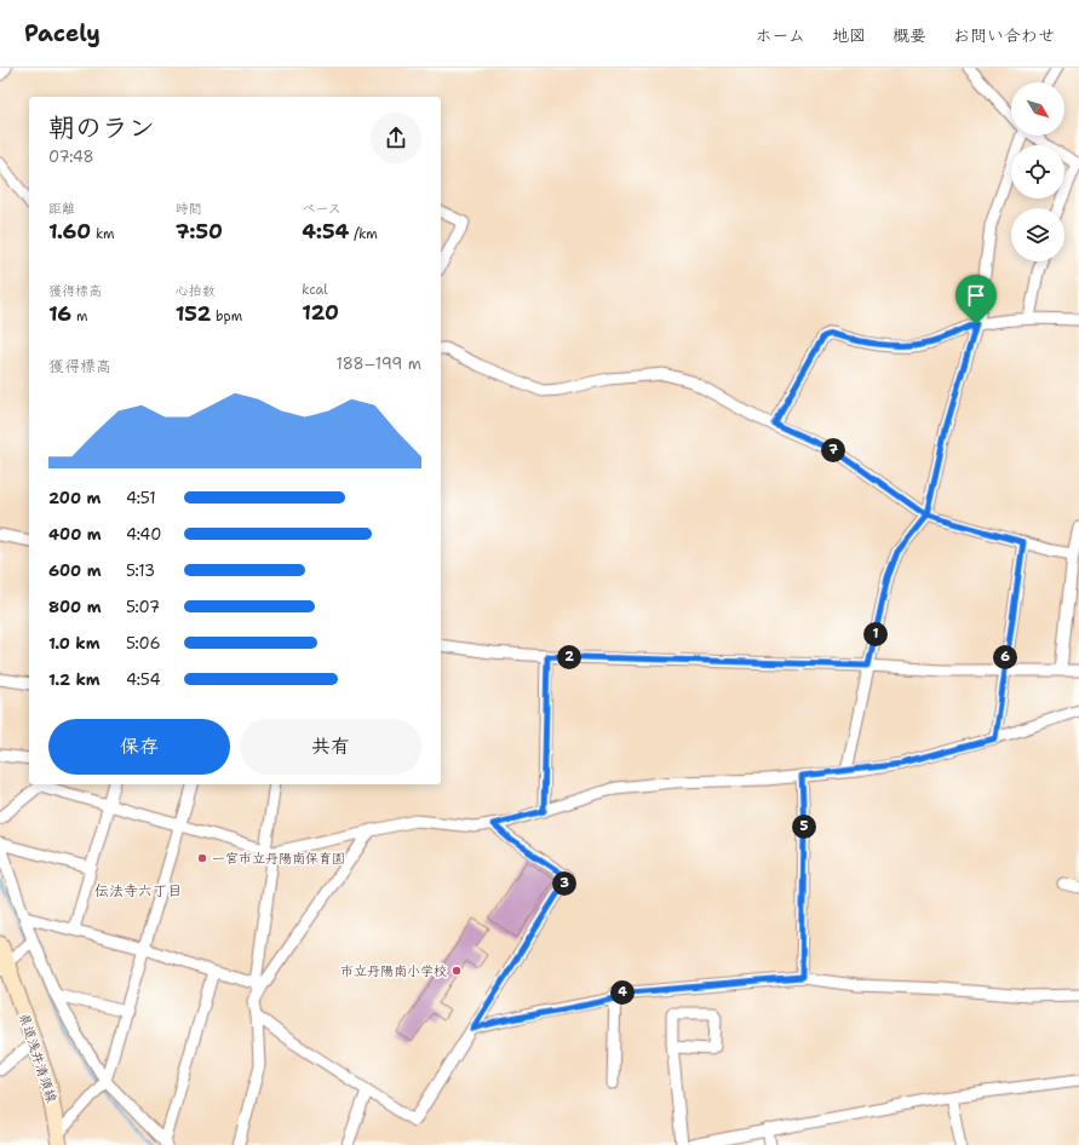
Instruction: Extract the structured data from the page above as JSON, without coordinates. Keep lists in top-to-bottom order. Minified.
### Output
{"streets":{"main road":["県道浅井清須線"]},"districts":["伝法寺六丁目"],"places":["一宮市立丹陽南保育園","市立丹陽南小学校"],"north":"bottom right","page":{"header":"Pacely","nav":["ホーム","地図","概要","お問い合わせ"],"heading":["朝のラン","07:48"],"stats":[["距離","1.60 km"],["時間","7:50"],["ペース","4:54 /km"],["獲得標高","16 m"],["心拍数","152 bpm"],["kcal","120"]],"chart":["獲得標高","188–199 m"],"pins":["7","1","2","6","5","3","4"],"list":[{"name":"200 m","note":"4:51"},{"name":"400 m","note":"4:40"},{"name":"600 m","note":"5:13"},{"name":"800 m","note":"5:07"},{"name":"1.0 km","note":"5:06"},{"name":"1.2 km","note":"4:54"}],"buttons":["保存","共有"]}}
